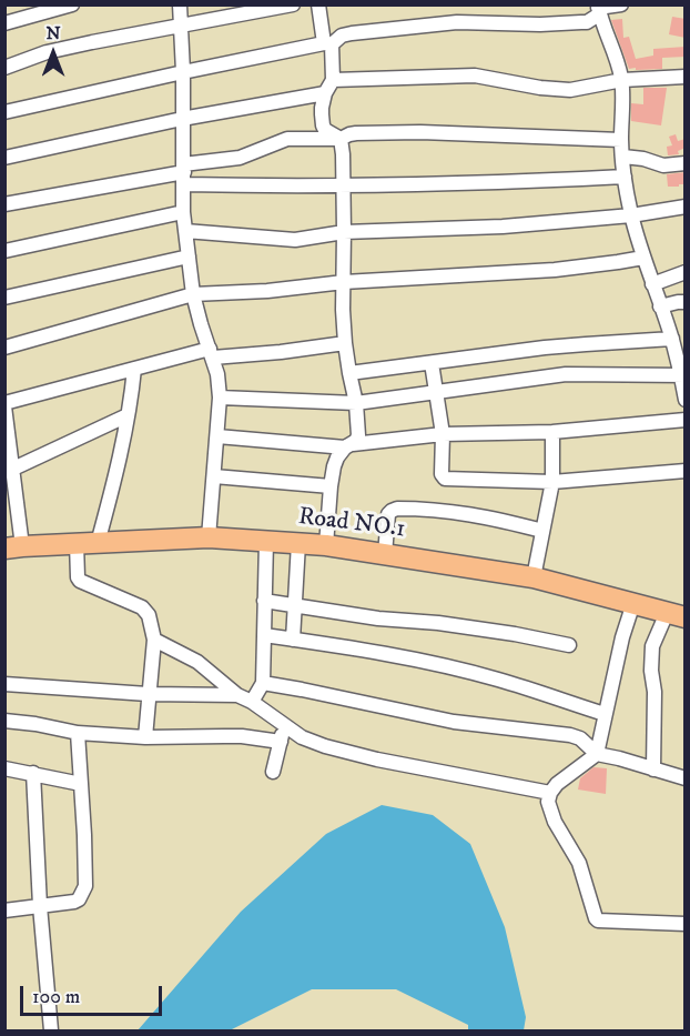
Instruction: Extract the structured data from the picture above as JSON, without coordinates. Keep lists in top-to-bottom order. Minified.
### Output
{"streets":{"highway":["Road NO.1"]},"scale_bar":"100 m","north":"top"}
